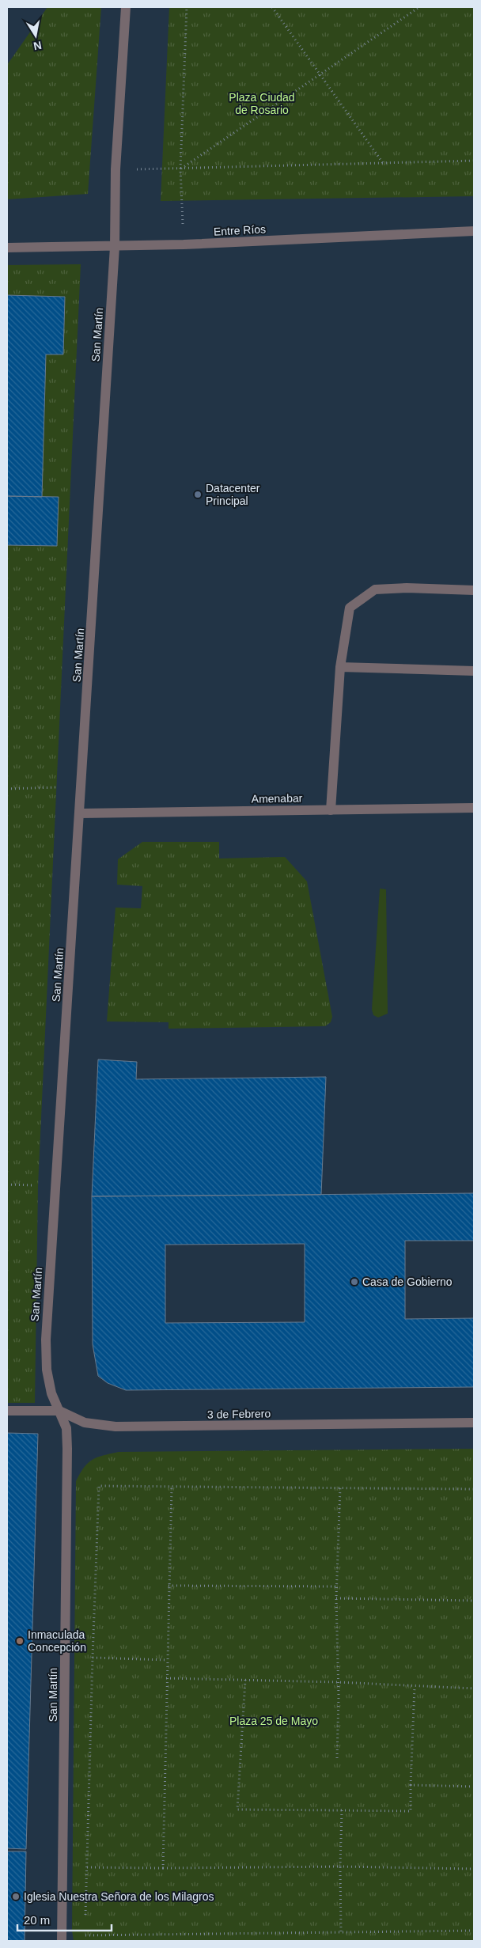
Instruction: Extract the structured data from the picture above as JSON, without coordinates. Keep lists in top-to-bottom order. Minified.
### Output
{"streets":{"street":["Entre Ríos","San Martín","Amenabar","3 de Febrero"]},"crossings":[["Entre Ríos","San Martín"],["San Martín","Amenabar"],["San Martín","3 de Febrero"]],"parks":["Plaza Ciudad de Rosario","Plaza 25 de Mayo"],"places":["Datacenter Principal","Casa de Gobierno","Inmaculada Concepción","Iglesia Nuestra Señora de los Milagros"],"scale_bar":"20 m","north":"bottom"}
